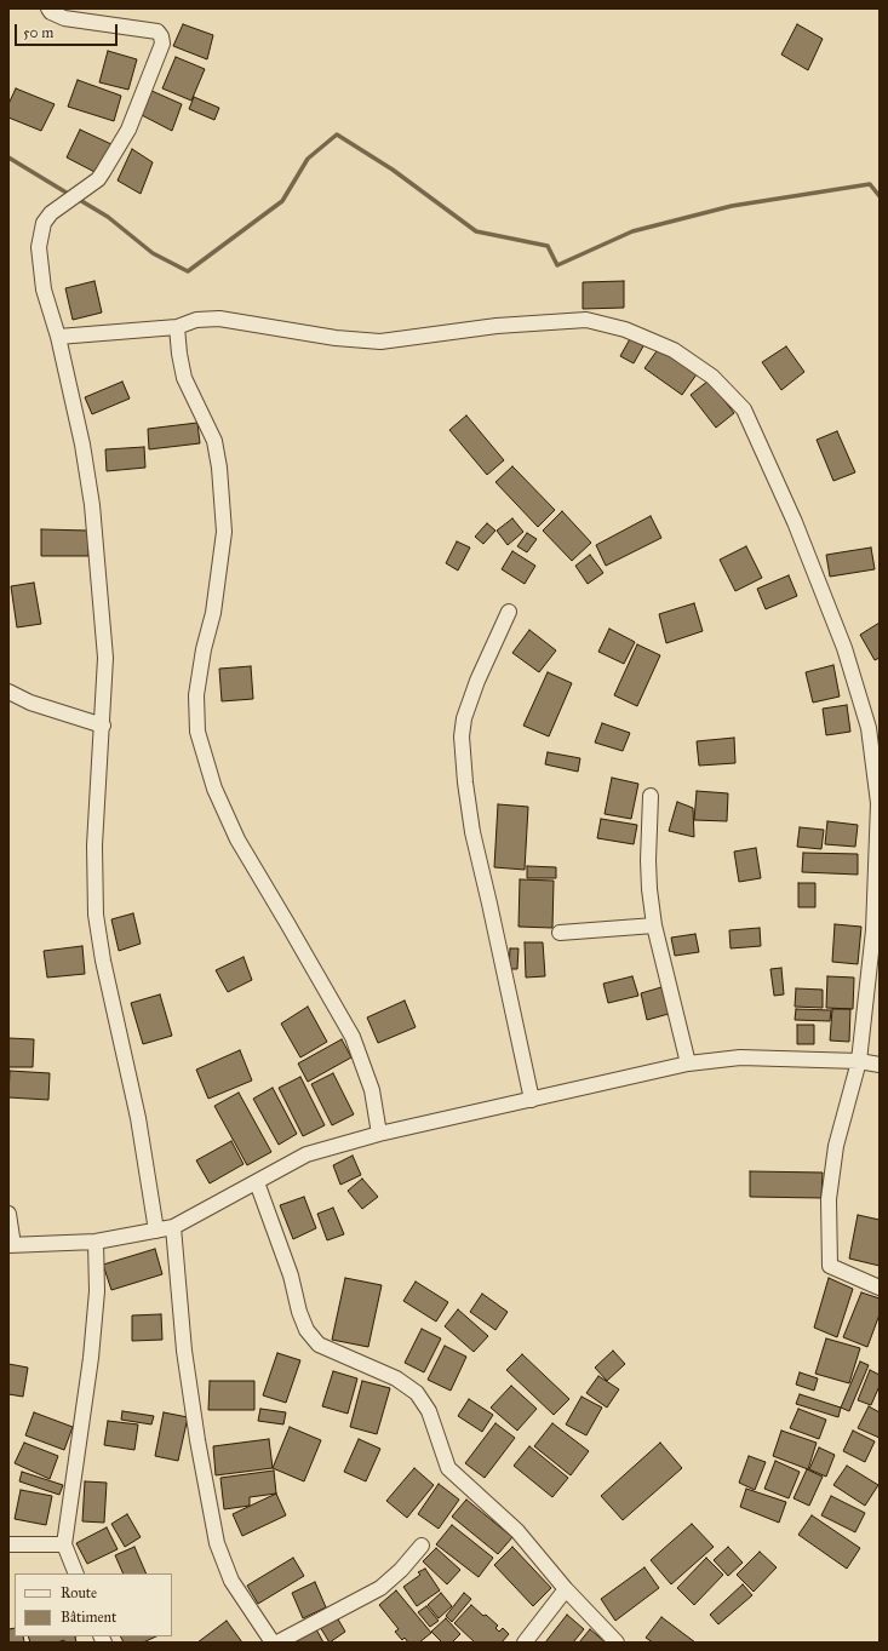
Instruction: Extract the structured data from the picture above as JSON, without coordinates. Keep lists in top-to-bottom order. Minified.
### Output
{"legend":["Route","Bâtiment"],"scale_bar":"50 m"}
